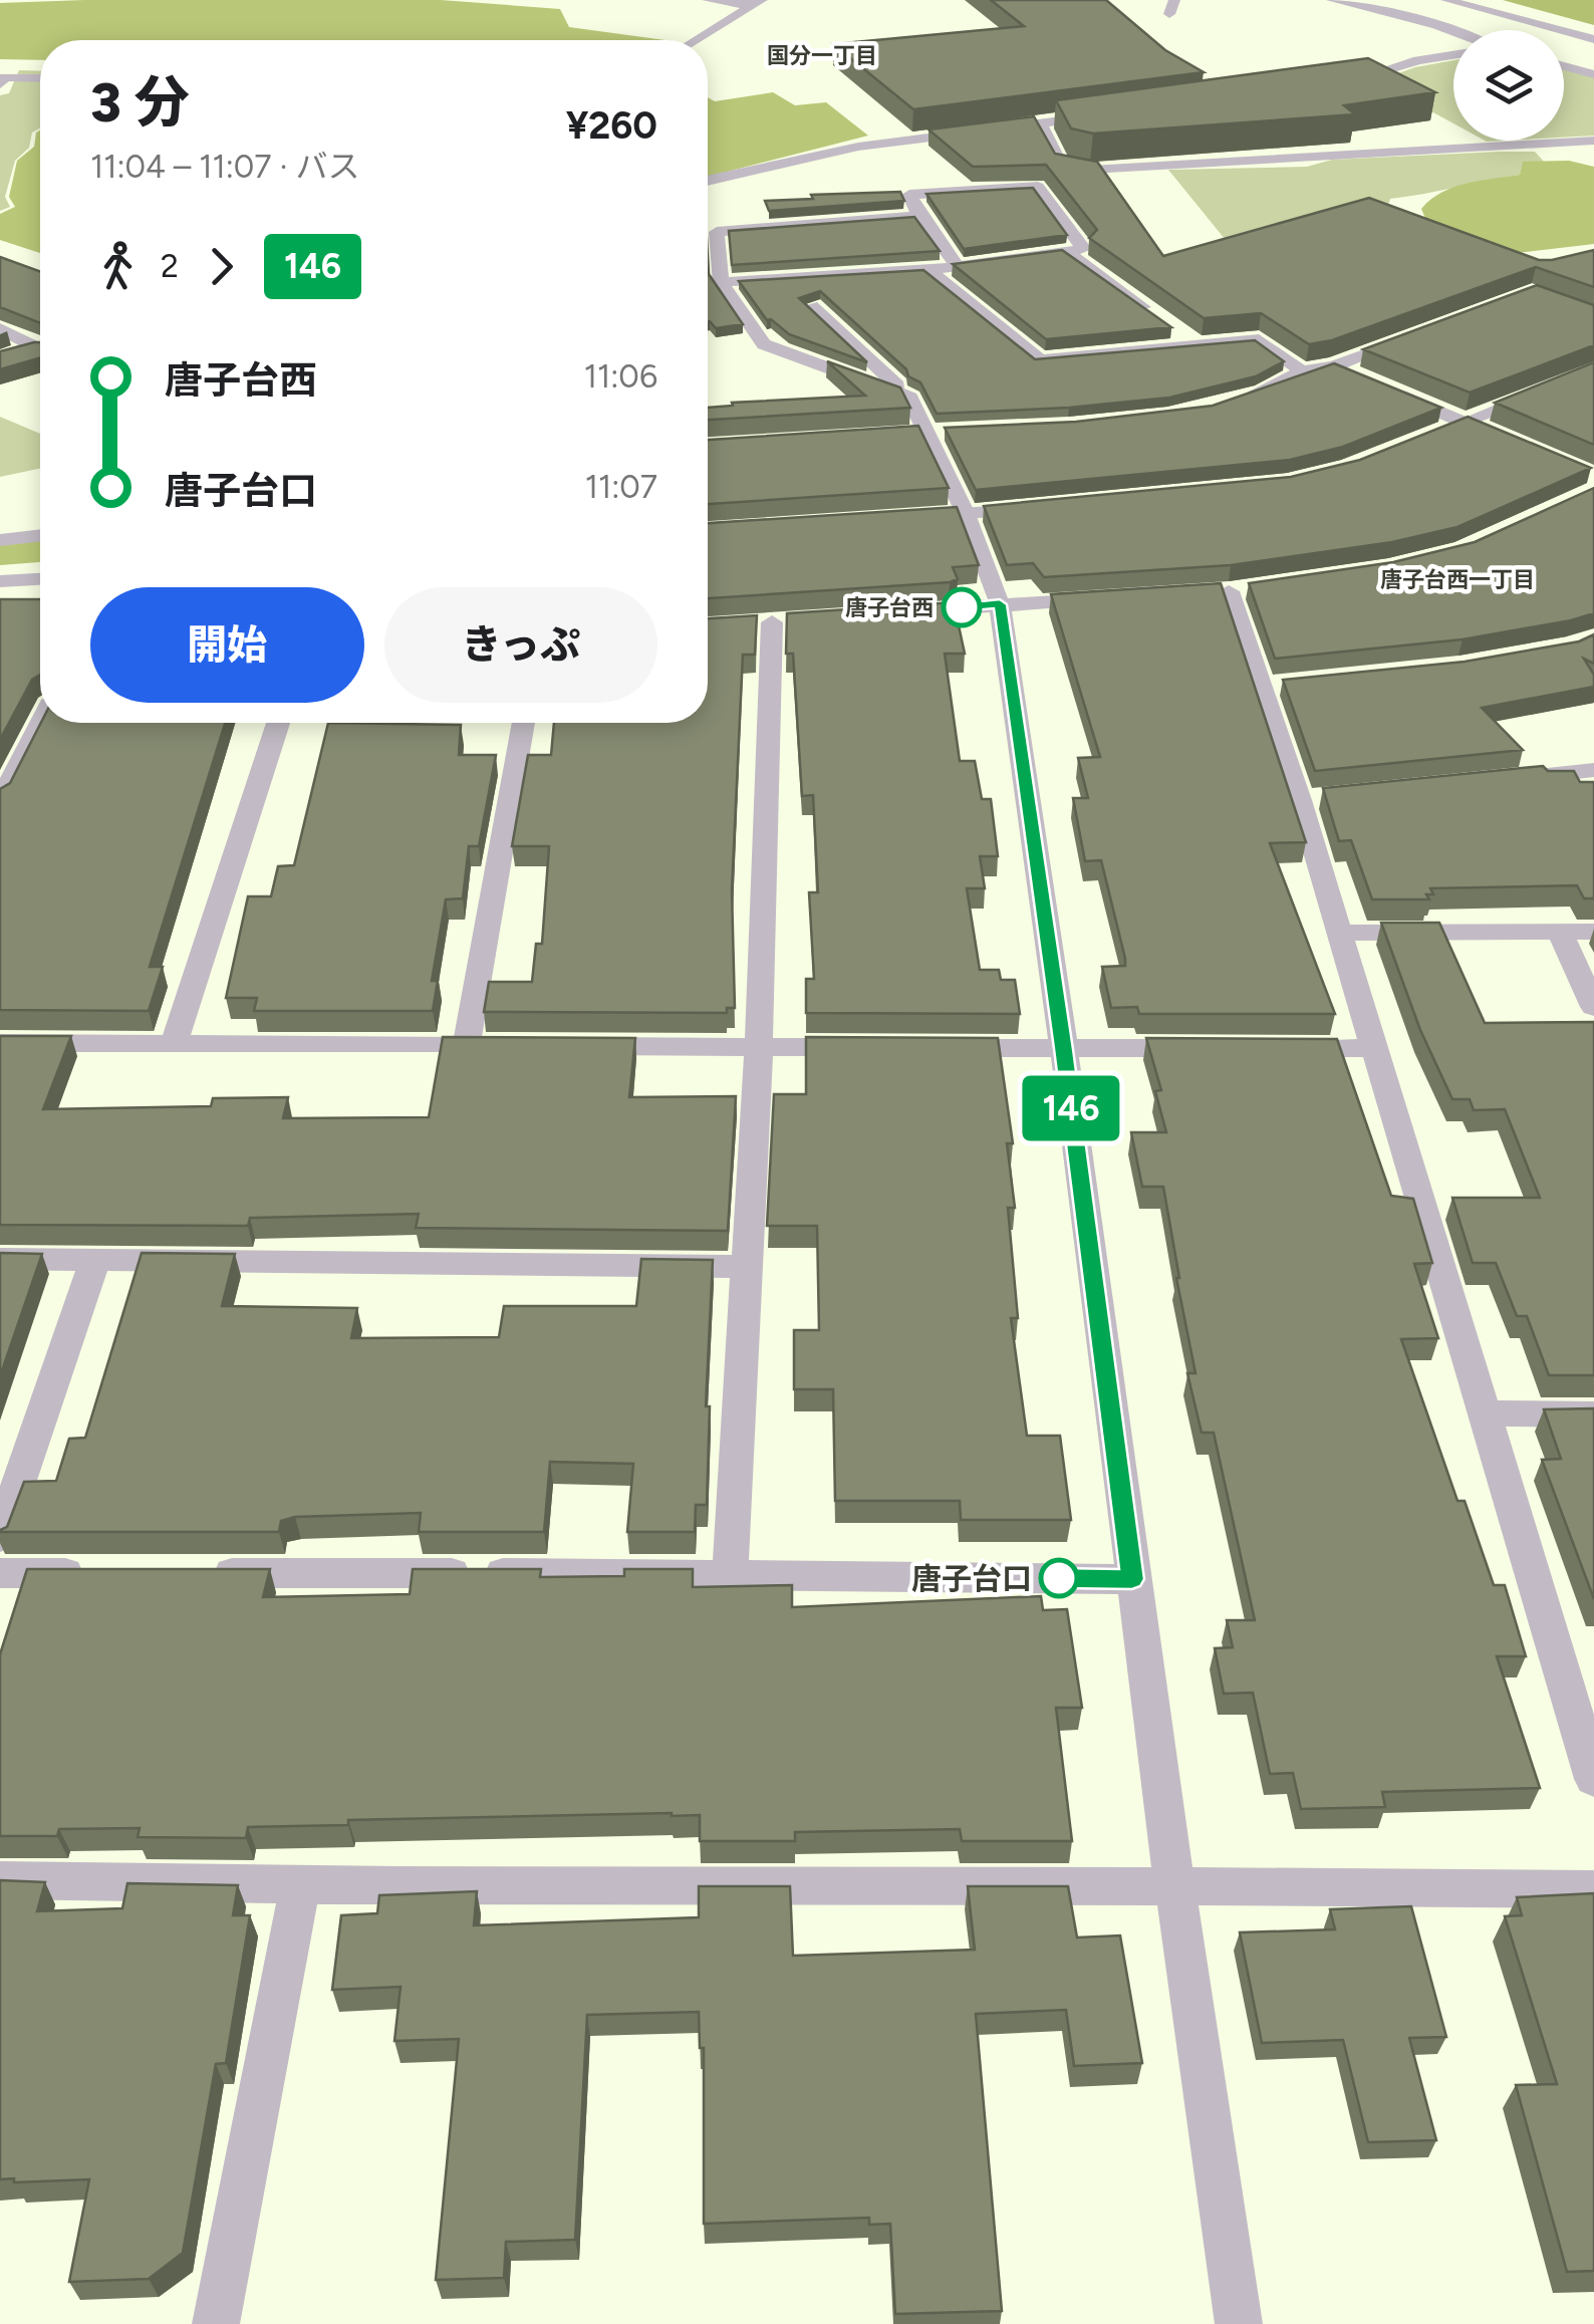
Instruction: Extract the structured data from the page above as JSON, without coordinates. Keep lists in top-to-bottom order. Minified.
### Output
{"districts":["国分一丁目","唐子台西一丁目"],"places":["唐子台西","唐子台口"],"lines":["bus line 146"],"page":{"on_map":"146","heading":["3 分","11:04 – 11:07 · バス","¥260"],"legs":["2","146"],"list":[{"name":"唐子台西","value":"11:06"},{"name":"唐子台口","value":"11:07"}],"buttons":["開始","きっぷ"]}}
